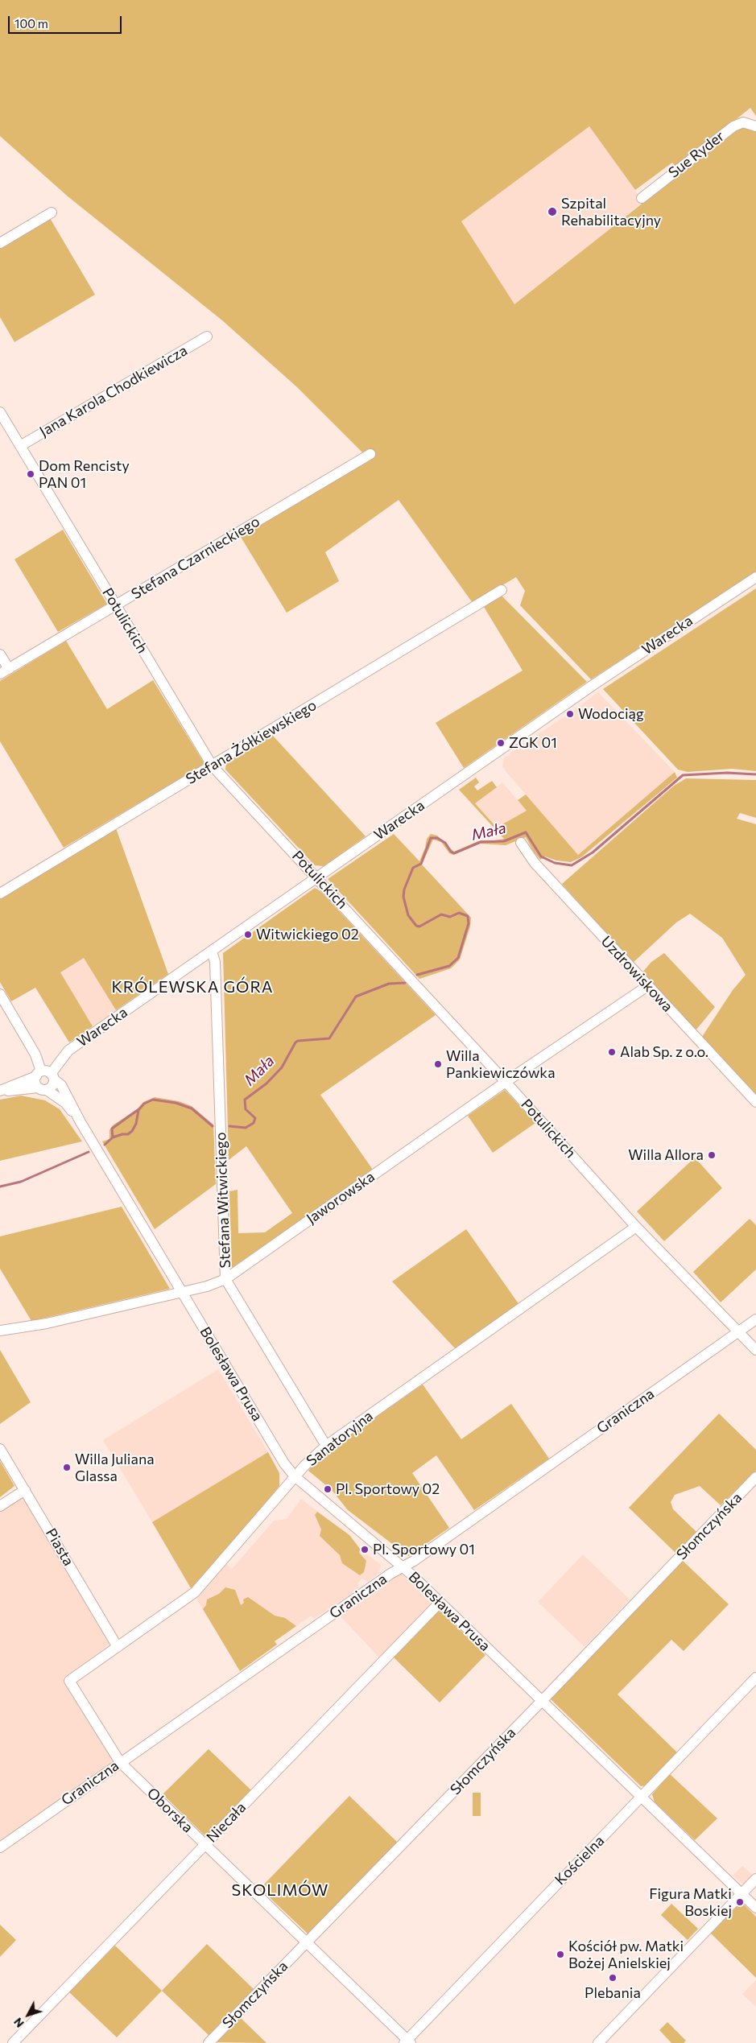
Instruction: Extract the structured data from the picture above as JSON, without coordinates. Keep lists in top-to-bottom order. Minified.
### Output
{"streets":{"street":["Sue Ryder","Jana Karola Chodkiewicza","Stefana Czarnieckiego","Potulickich","Warecka","Stefana Żółkiewskiego","Uzdrowiskowa","Jaworowska","Stefana Witwickiego","Bolesława Prusa","Graniczna","Sanatoryjna","Słomczyńska","Piasta","Oborska","Niecała","Kościelna"]},"crossings":[["Jana Karola Chodkiewicza","Potulickich"],["Stefana Czarnieckiego","Potulickich"],["Potulickich","Warecka"],["Potulickich","Stefana Żółkiewskiego"],["Potulickich","Jaworowska"],["Potulickich","Graniczna"],["Potulickich","Sanatoryjna"],["Warecka","Stefana Witwickiego"],["Warecka","Bolesława Prusa"],["Uzdrowiskowa","Jaworowska"],["Jaworowska","Stefana Witwickiego"],["Jaworowska","Bolesława Prusa"],["Stefana Witwickiego","Sanatoryjna"],["Bolesława Prusa","Graniczna"],["Bolesława Prusa","Sanatoryjna"],["Bolesława Prusa","Słomczyńska"],["Bolesława Prusa","Niecała"],["Bolesława Prusa","Kościelna"],["Graniczna","Oborska"],["Sanatoryjna","Piasta"],["Sanatoryjna","Oborska"],["Słomczyńska","Oborska"],["Oborska","Niecała"],["Oborska","Kościelna"]],"districts":["KRÓLEWSKA GÓRA","SKOLIMÓW"],"water":["Mała"],"places":["Szpital Rehabilitacyjny","Dom Rencisty PAN 01","Wodociąg","ZGK 01","Witwickiego 02","Alab Sp. z o.o.","Willa Pankiewiczówka","Willa Allora","Willa Juliana Glassa","Pl. Sportowy 02","Pl. Sportowy 01","Figura Matki Boskiej","Kościół pw. Matki Bożej Anielskiej","Plebania"],"scale_bar":"100 m","north":"bottom left"}
